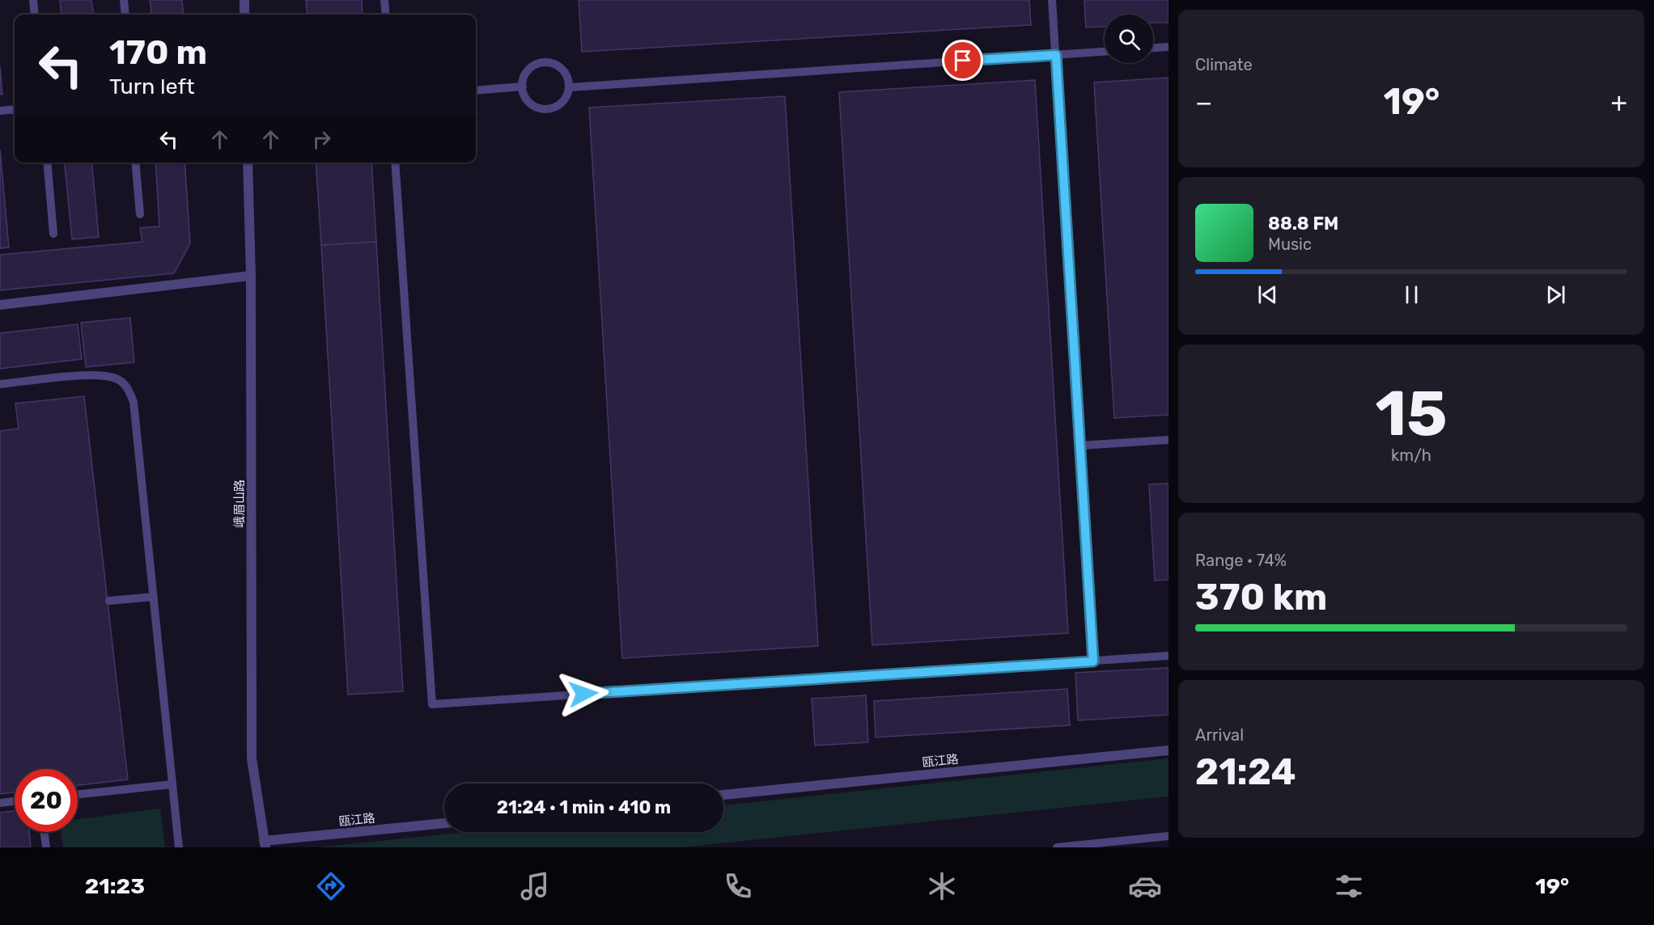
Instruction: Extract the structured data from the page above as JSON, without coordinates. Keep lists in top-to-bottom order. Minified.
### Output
{"streets":{"street":["峨眉山路","瓯江路"]},"crossings":[["峨眉山路","瓯江路"]],"page":{"tile":["Climate",["15","km/h"],["Range · 74%","370 km"],["Arrival","21:24"]],"turn":["170 m","Turn left"],"heat":["−","19°","+"],"song":["88.8 FM","Music"],"limit":"20","trip":"21:24 · 1 min · 410 m","tabs":["21:23","19°"]}}
